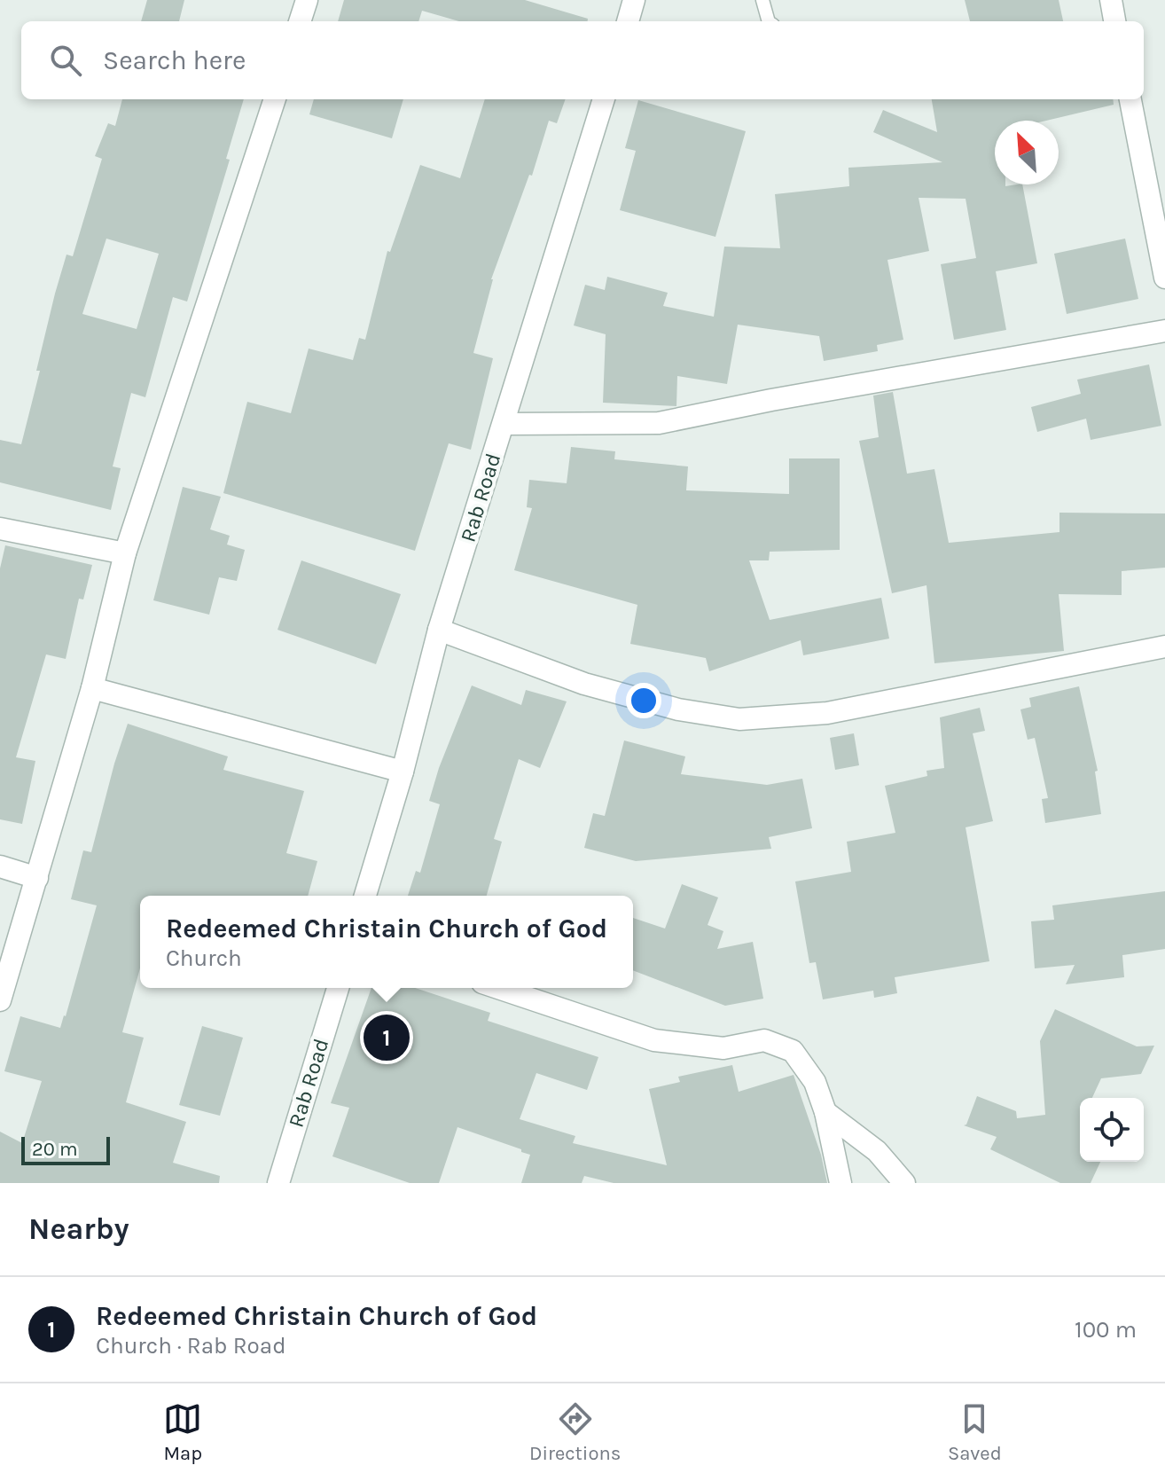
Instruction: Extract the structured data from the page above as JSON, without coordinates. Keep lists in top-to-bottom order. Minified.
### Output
{"streets":{"street":["Rab Road"]},"scale_bar":"20 m","north":"top left","page":{"search":"Search here","popup":["Redeemed Christain Church of God","Church"],"pins":"1","scale":"20 m","heading":"Nearby","list":[{"mark":"1","name":"Redeemed Christain Church of God","note":"Church · Rab Road","value":"100 m"}],"nav":["Map","Directions","Saved"]}}
